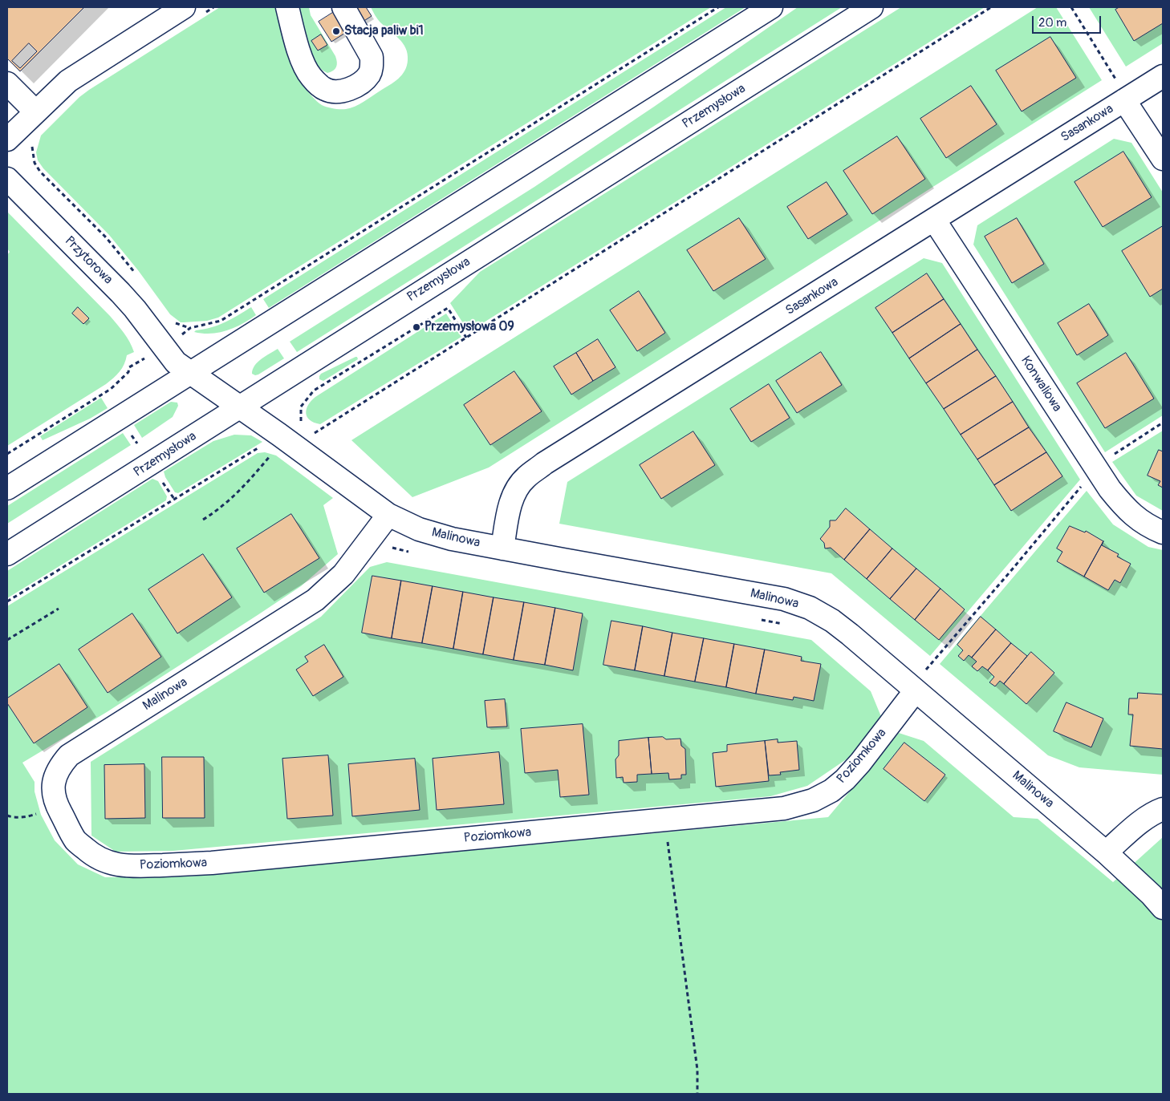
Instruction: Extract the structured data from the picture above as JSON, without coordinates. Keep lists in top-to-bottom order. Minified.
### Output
{"streets":{"street":["Przemysłowa","Sasankowa","Przytorowa","Konwaliowa","Malinowa","Poziomkowa"]},"crossings":[["Przemysłowa","Przytorowa"],["Przemysłowa","Malinowa"],["Sasankowa","Konwaliowa"],["Sasankowa","Malinowa"],["Przytorowa","Malinowa"],["Malinowa","Poziomkowa"]],"places":["Stacja paliw bi1","Przemysłowa 09"],"scale_bar":"20 m"}
